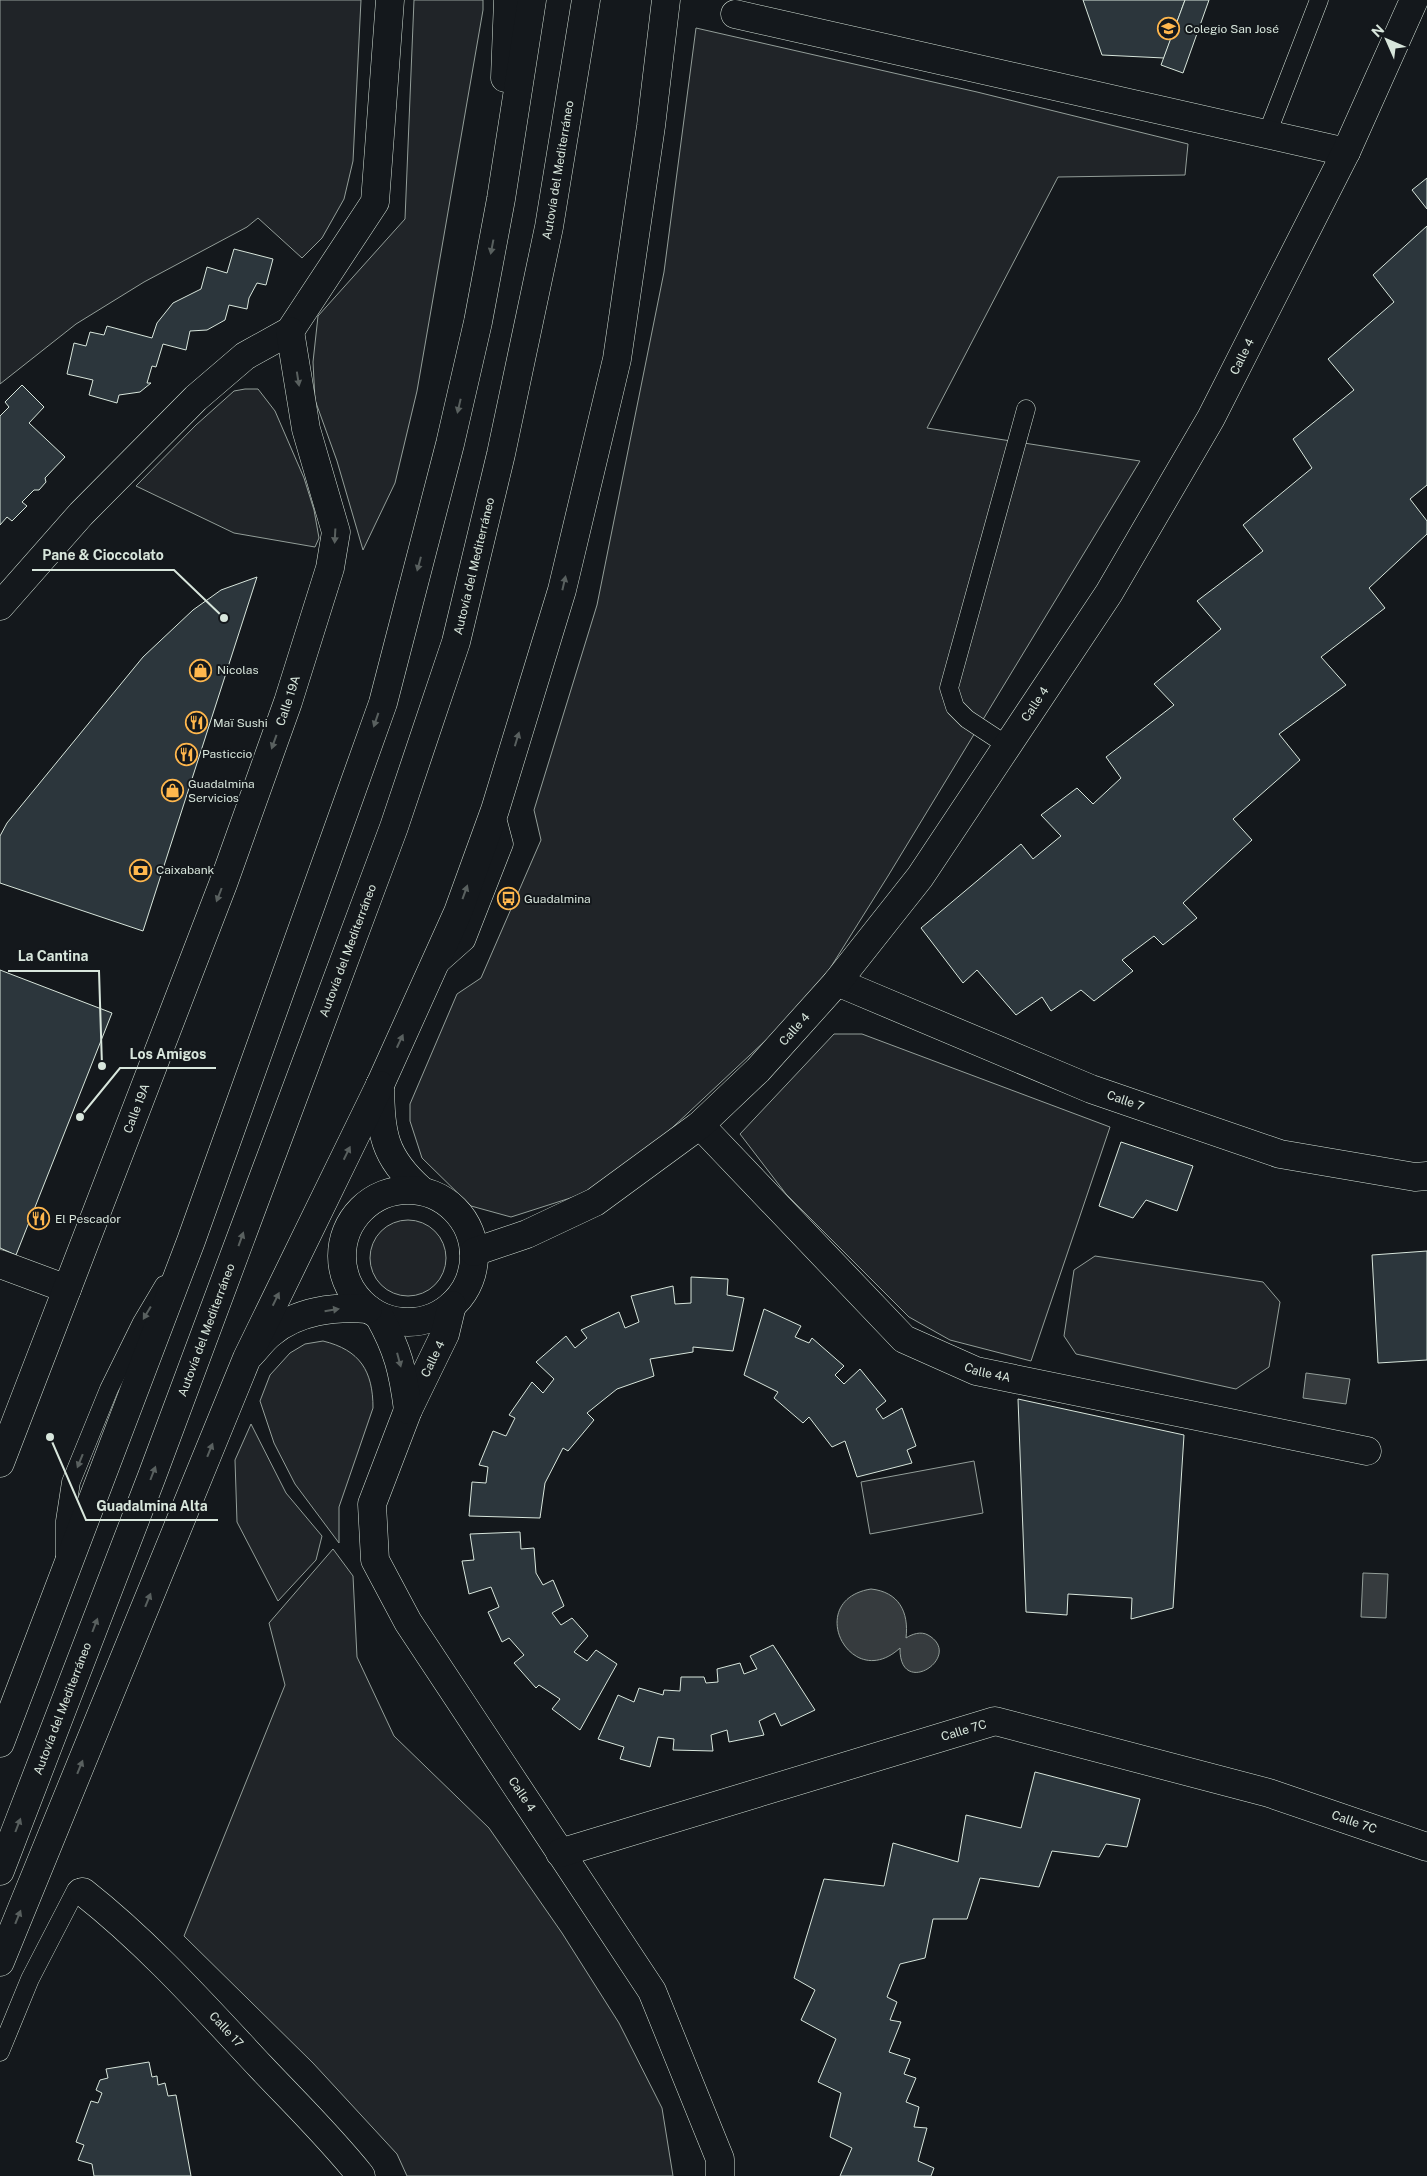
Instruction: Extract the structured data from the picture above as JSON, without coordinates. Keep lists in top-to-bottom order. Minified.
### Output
{"streets":{"main road":["Autovía del Mediterráneo","Calle 4","Calle 19A","Calle 7","Calle 4A","Calle 7C","Calle 17"]},"crossings":[["Calle 4","Calle 7"],["Calle 4","Calle 4A"],["Calle 4","Calle 7C"]],"places":{"school or university":["Colegio San José"],"other":["Pane & Cioccolato","La Cantina","Los Amigos","Guadalmina Alta"],"shop":["Nicolas","Guadalmina Servicios"],"restaurant":["Maï Sushi","Pasticcio","El Pescador"],"bank":["Caixabank"],"bus stop":["Guadalmina"]},"north":"top left"}
